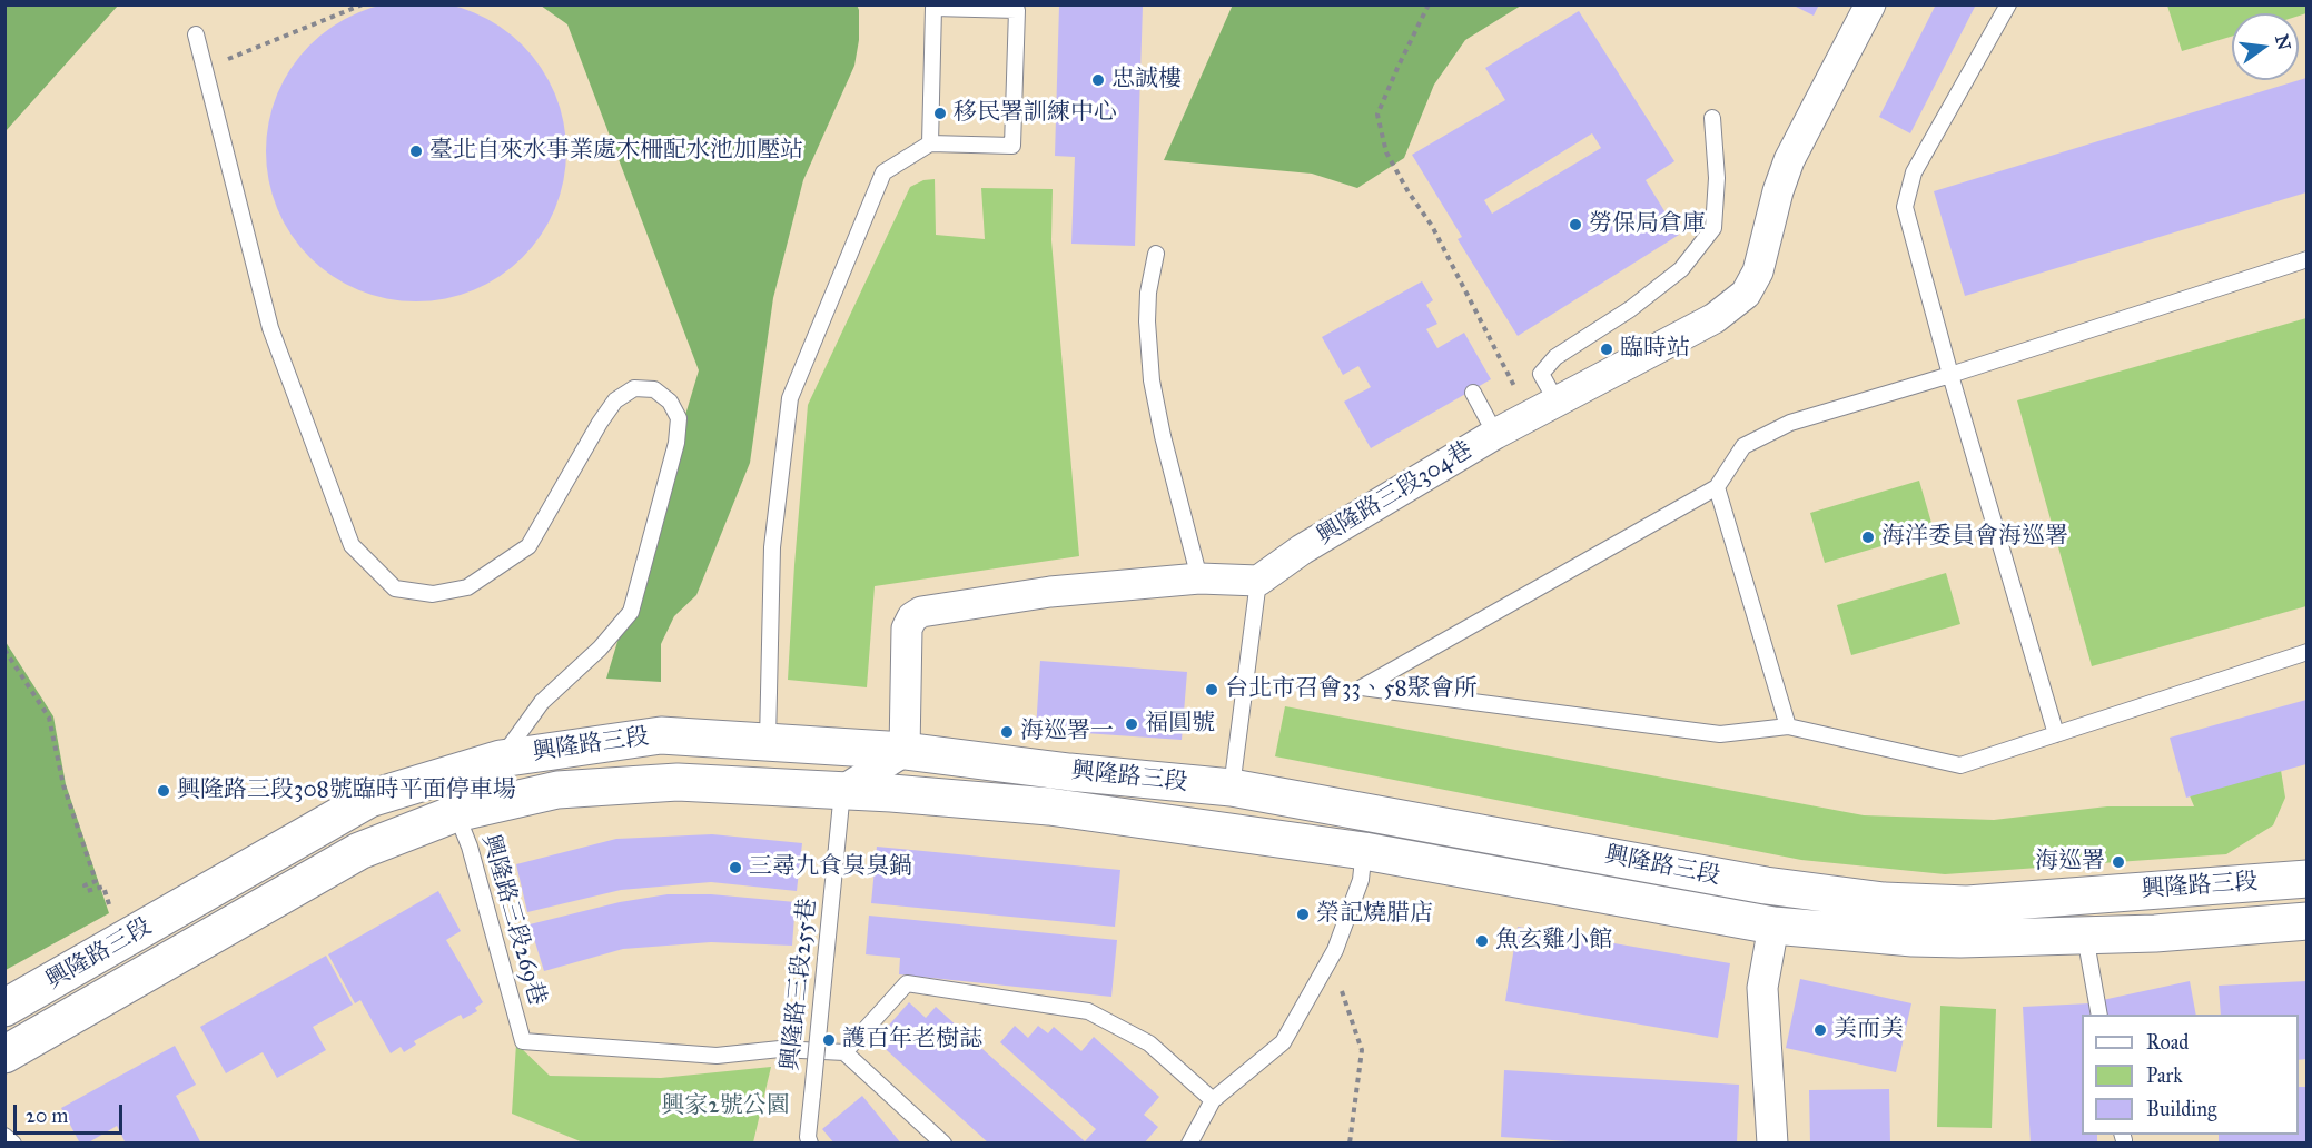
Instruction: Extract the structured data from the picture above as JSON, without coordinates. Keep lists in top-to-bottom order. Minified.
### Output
{"streets":{"main road":["興隆路三段"],"street":["興隆路三段304巷"],"lane":["興隆路三段269巷","興隆路三段255巷"]},"crossings":[["興隆路三段","興隆路三段269巷"],["興隆路三段","興隆路三段255巷"]],"parks":["興家2號公園"],"places":["忠誠樓","移民署訓練中心","臺北自來水事業處木柵配水池加壓站","勞保局倉庫","臨時站","海洋委員會海巡署","台北市召會33、58聚會所","福圓號","海巡署一","興隆路三段308號臨時平面停車場","海巡署","三尋九食臭臭鍋","榮記燒腊店","魚玄雞小館","美而美","護百年老樹誌"],"legend":["Road","Park","Building"],"scale_bar":"20 m","north":"right"}
